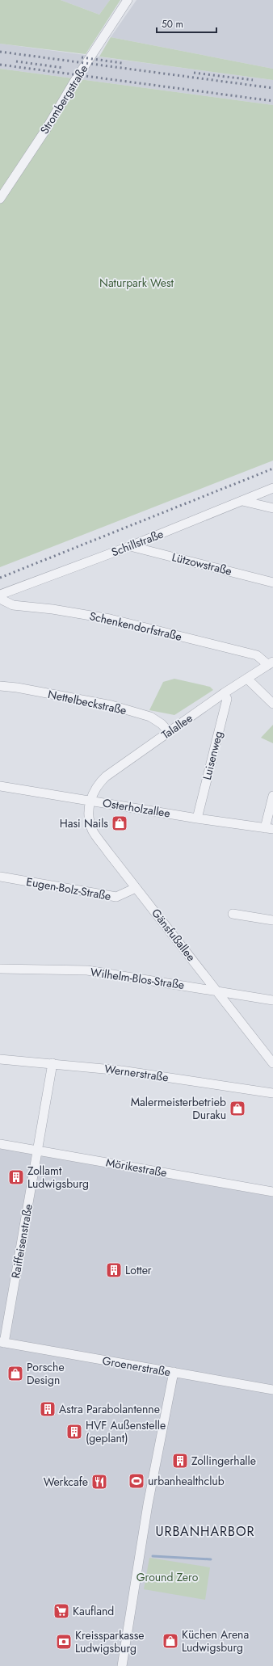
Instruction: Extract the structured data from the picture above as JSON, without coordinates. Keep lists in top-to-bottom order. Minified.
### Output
{"streets":{"street":["Strombergstraße","Schillstraße","Lützowstraße","Schenkendorfstraße","Nettelbeckstraße","Talallee","Luisenweg","Osterholzallee","Eugen-Bolz-Straße","Gänsfußallee","Wilhelm-Blos-Straße","Wernerstraße","Mörikestraße","Raiffeisenstraße","Groenerstraße"]},"crossings":[["Schillstraße","Lützowstraße"],["Schenkendorfstraße","Talallee"],["Nettelbeckstraße","Talallee"],["Talallee","Luisenweg"],["Talallee","Osterholzallee"],["Talallee","Gänsfußallee"],["Luisenweg","Osterholzallee"],["Osterholzallee","Gänsfußallee"],["Eugen-Bolz-Straße","Gänsfußallee"],["Gänsfußallee","Wilhelm-Blos-Straße"],["Wernerstraße","Raiffeisenstraße"],["Mörikestraße","Raiffeisenstraße"],["Raiffeisenstraße","Groenerstraße"]],"districts":["URBANHARBOR"],"parks":["Naturpark West","Ground Zero"],"places":{"shop":["Hasi Nails","Malermeisterbetrieb Duraku","Porsche Design","Küchen Arena Ludwigsburg"],"building":["Zollamt Ludwigsburg","Lotter","Astra Parabolantenne","HVF Außenstelle (geplant)","Zollingerhalle"],"sports":["urbanhealthclub"],"restaurant":["Werkcafe"],"supermarket":["Kaufland"],"bank":["Kreissparkasse Ludwigsburg"]},"scale_bar":"50 m"}
